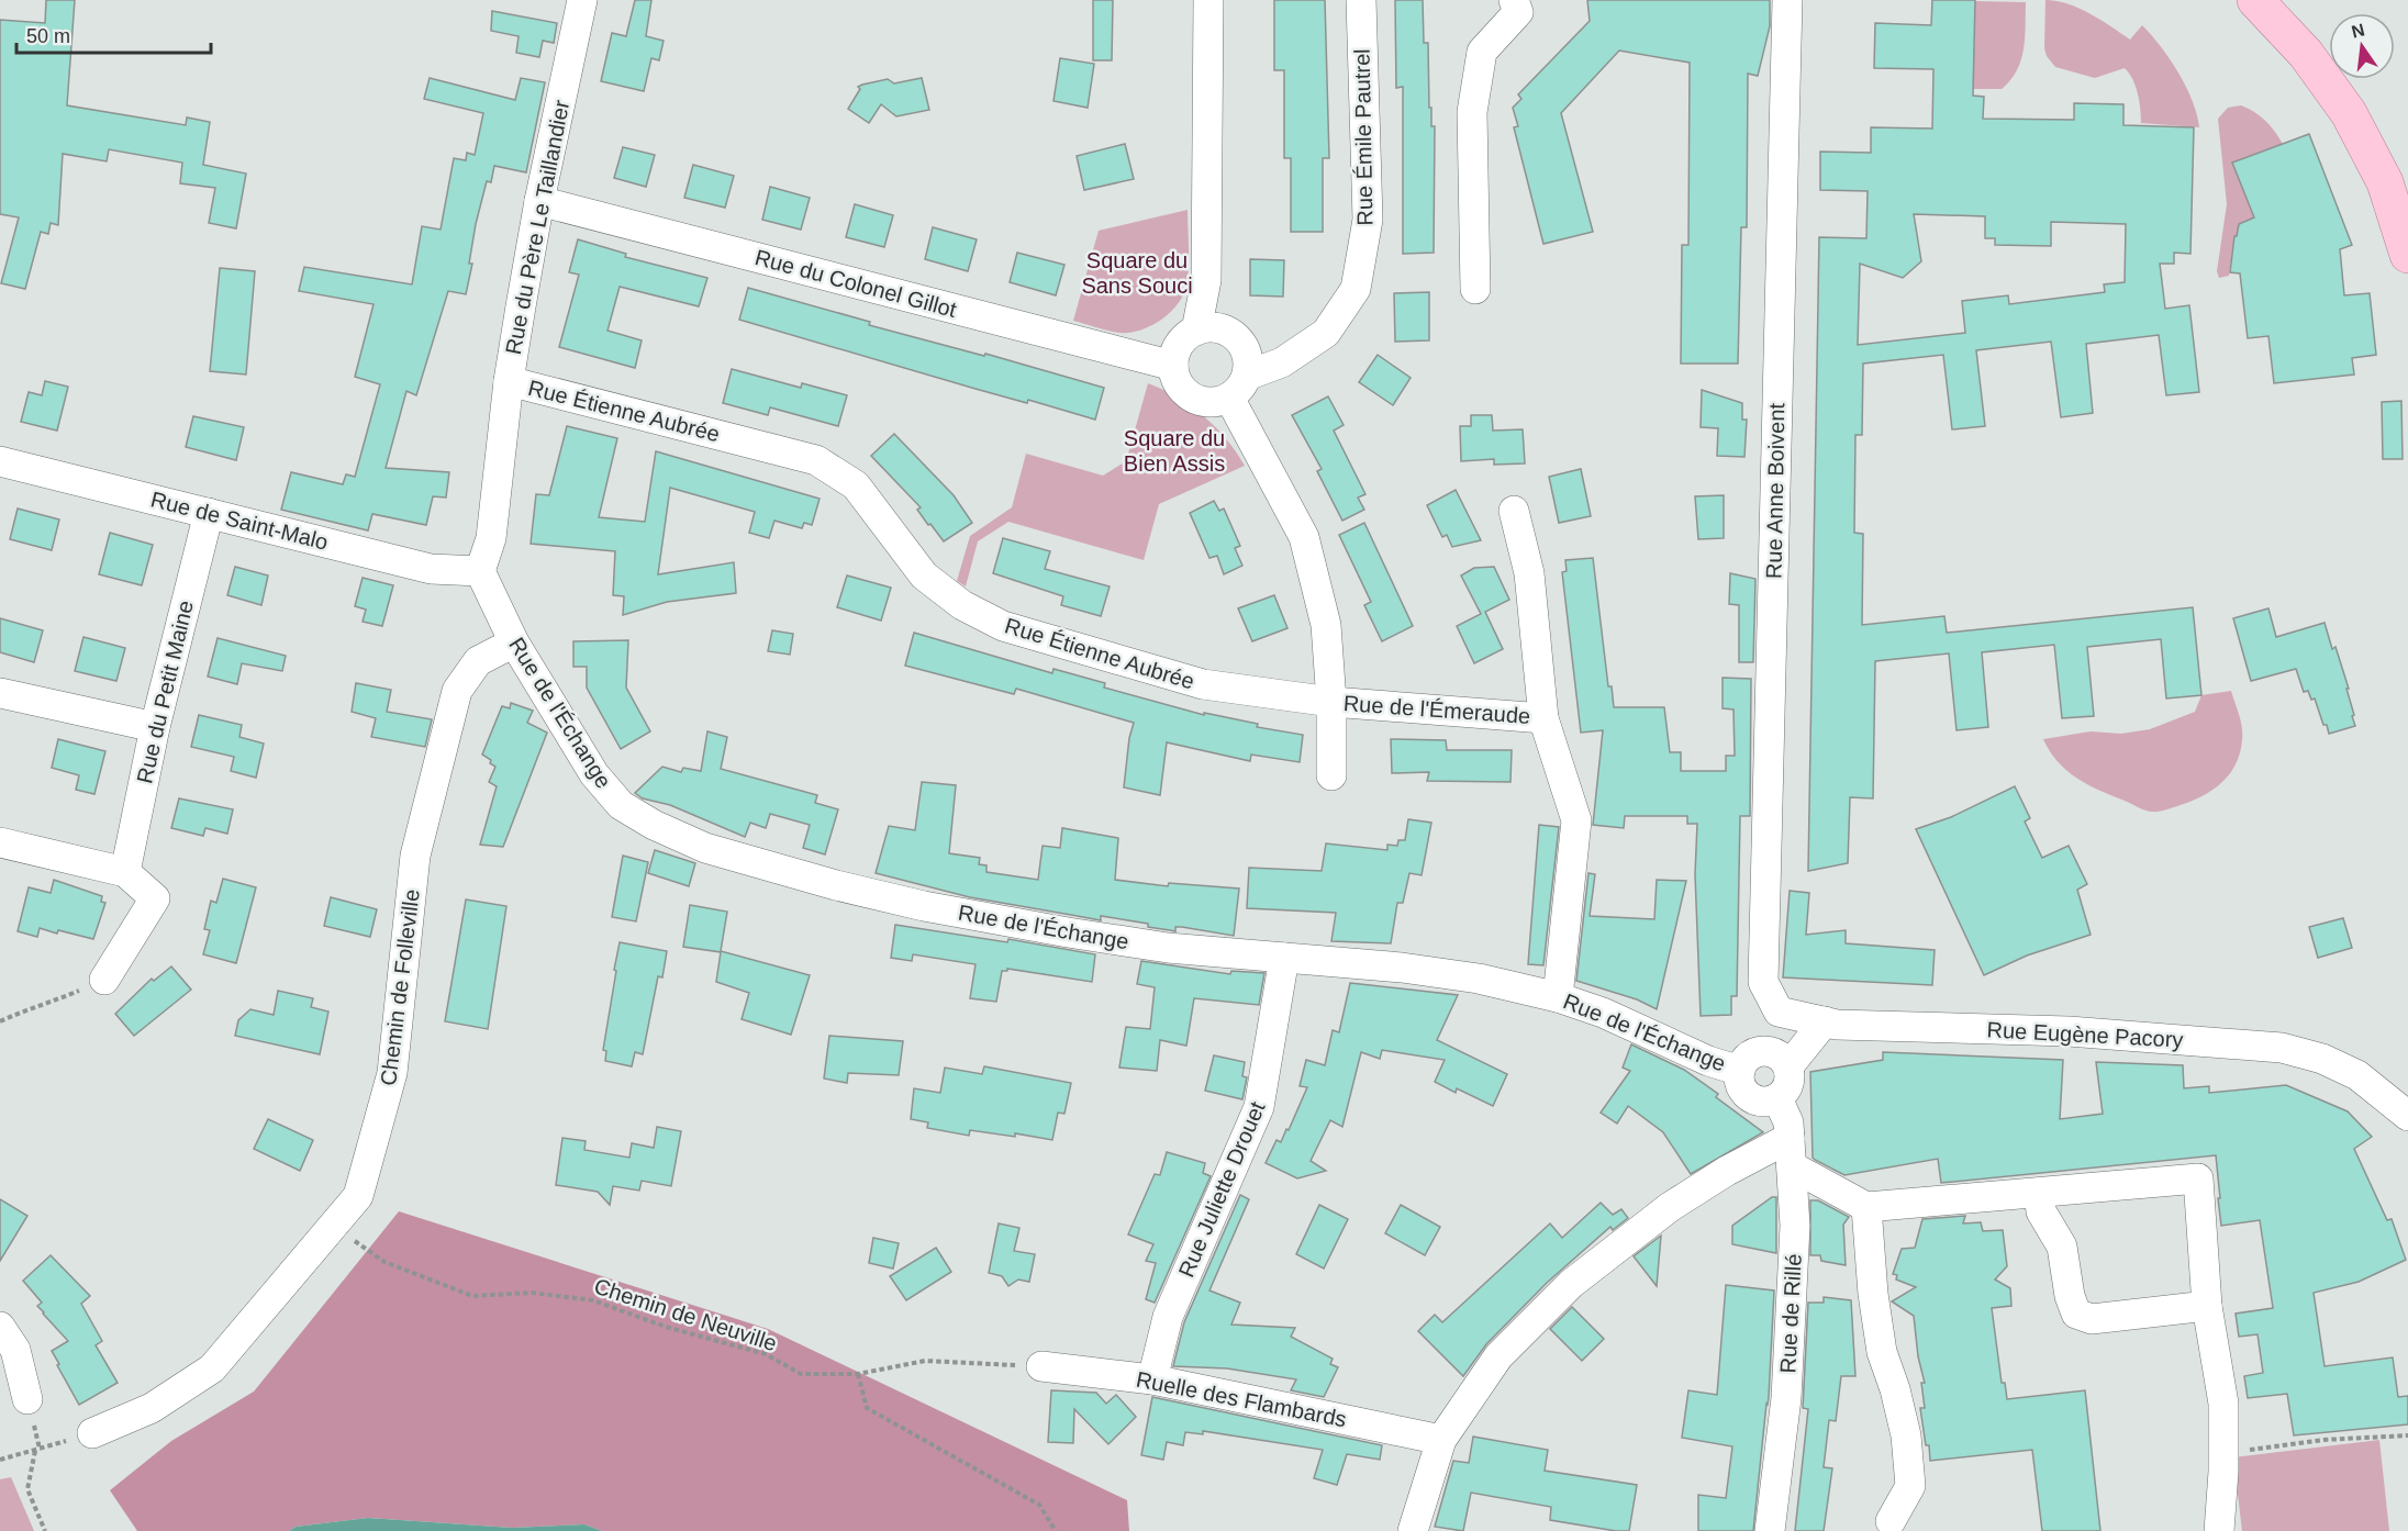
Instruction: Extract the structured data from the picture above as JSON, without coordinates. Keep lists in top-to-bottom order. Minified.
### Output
{"streets":{"street":["Rue Émile Pautrel","Rue du Père Le Taillandier","Rue du Colonel Gillot","Rue Étienne Aubrée","Rue Anne Boivent","Rue de Saint-Malo","Rue du Petit Maine","Rue de l'Émeraude","Rue de l'Échange","Chemin de Folleville","Rue Eugène Pacory","Rue Juliette Drouet","Rue de Rillé","Ruelle des Flambards"],"path":["Chemin de Neuville"]},"crossings":[["Rue Émile Pautrel","Rue du Colonel Gillot"],["Rue du Père Le Taillandier","Rue du Colonel Gillot"],["Rue du Père Le Taillandier","Rue Étienne Aubrée"],["Rue du Père Le Taillandier","Rue de Saint-Malo"],["Rue du Père Le Taillandier","Rue de l'Échange"],["Rue Étienne Aubrée","Rue de l'Émeraude"],["Rue Anne Boivent","Rue Eugène Pacory"],["Rue de Saint-Malo","Rue du Petit Maine"],["Rue de Saint-Malo","Rue de l'Échange"],["Rue de l'Émeraude","Rue de l'Échange"],["Rue de l'Échange","Chemin de Folleville"],["Rue de l'Échange","Rue Juliette Drouet"],["Rue de l'Échange","Rue de Rillé"],["Chemin de Folleville","Chemin de Neuville"],["Rue Juliette Drouet","Ruelle des Flambards"],["Chemin de Neuville","Ruelle des Flambards"]],"parks":["Square du Sans Souci","Square du Bien Assis"],"scale_bar":"50 m","north":"top"}
